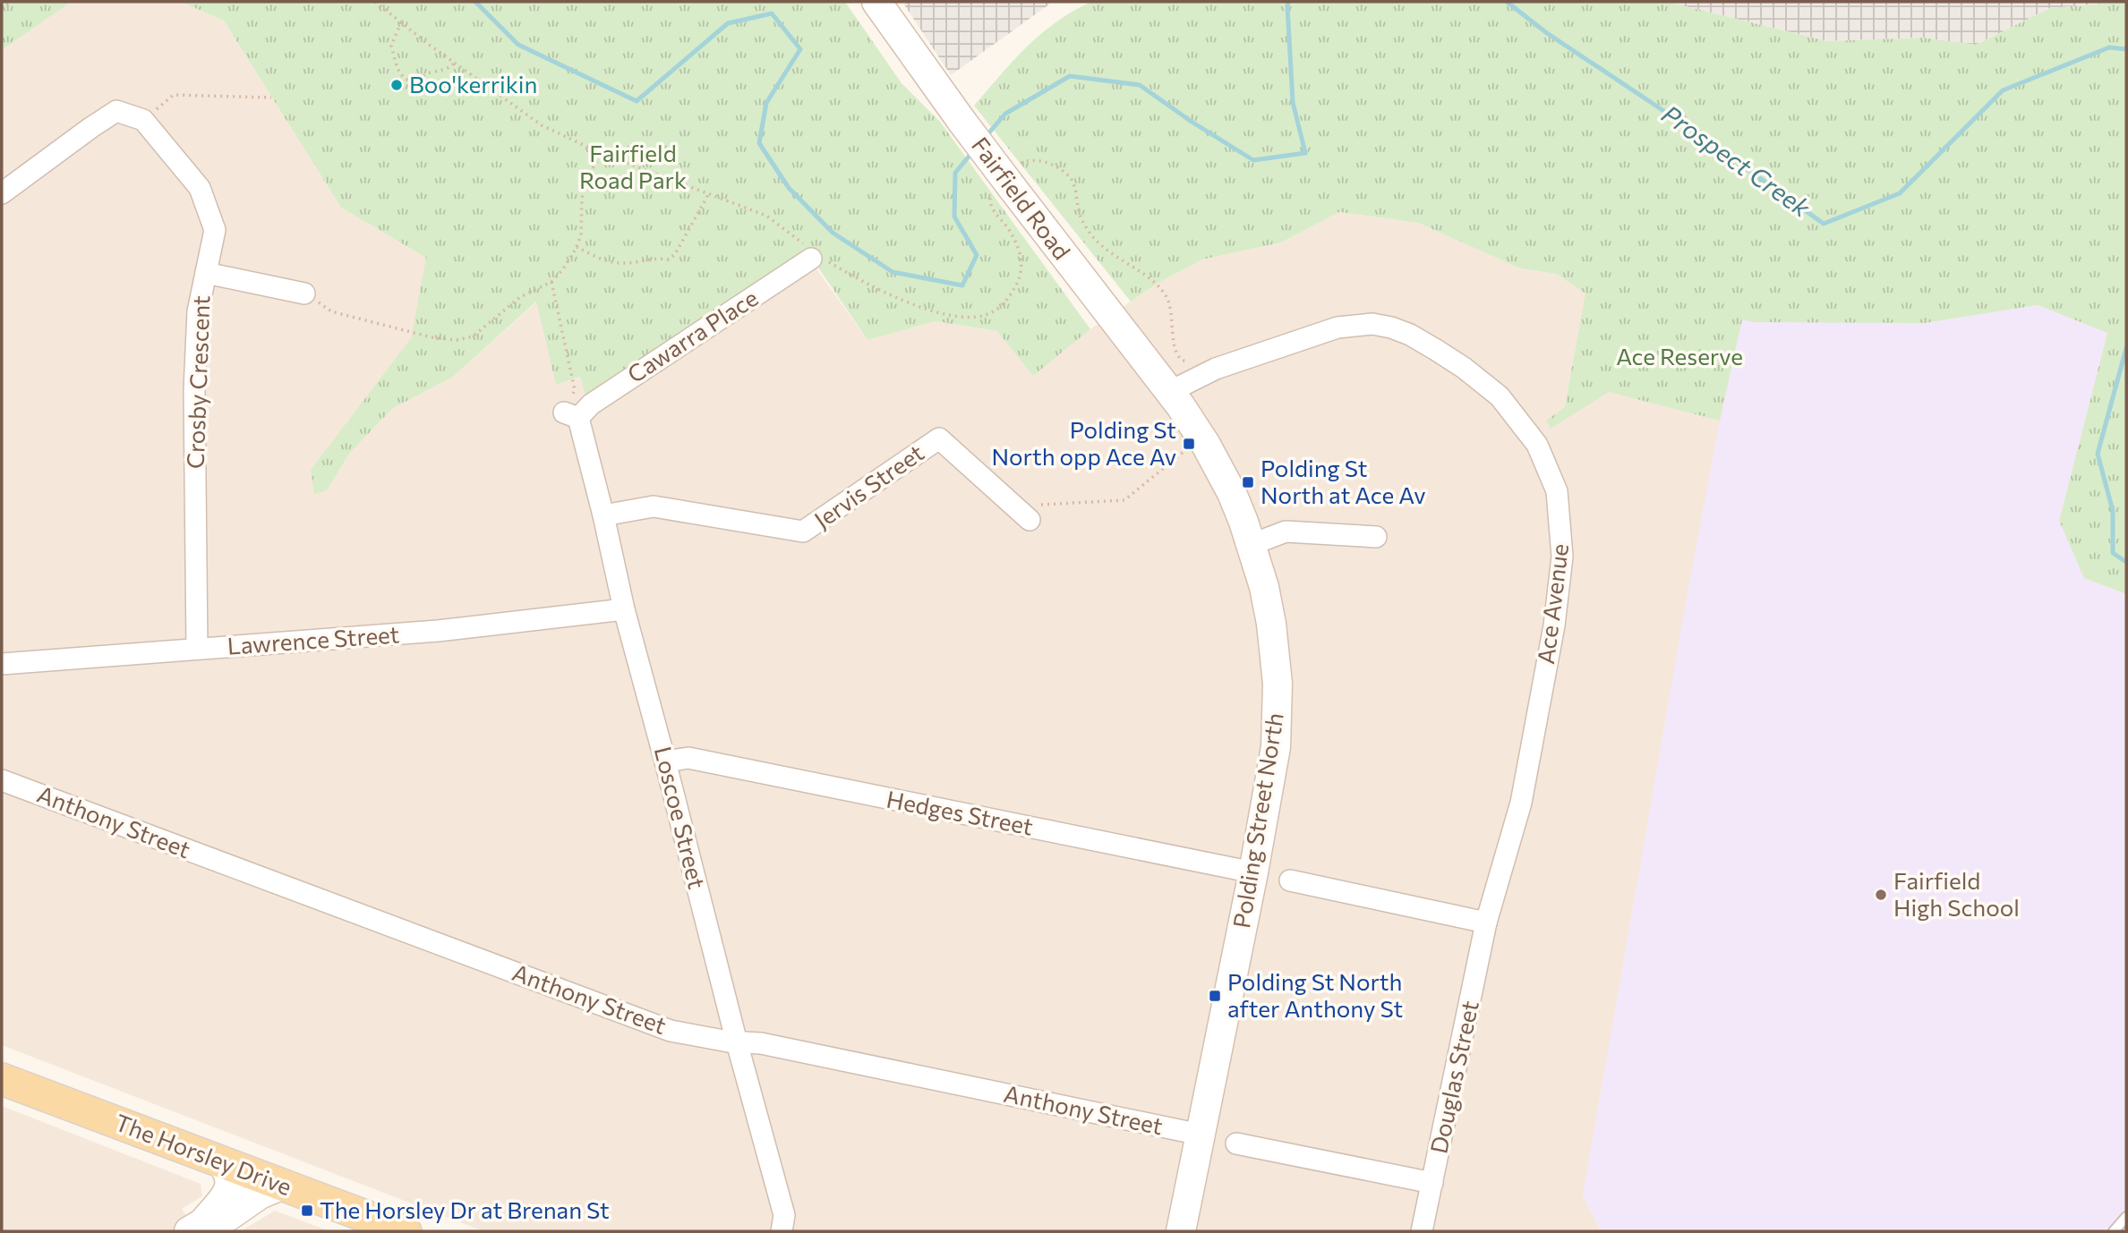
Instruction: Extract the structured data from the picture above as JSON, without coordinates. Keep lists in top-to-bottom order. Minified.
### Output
{"streets":{"main road":["Fairfield Road","Polding Street North","The Horsley Drive"],"street":["Cawarra Place","Crosby Crescent","Jervis Street","Ace Avenue","Lawrence Street","Hedges Street","Loscoe Street","Anthony Street","Douglas Street"]},"crossings":[["Fairfield Road","Ace Avenue"],["Fairfield Road","Polding Street North"],["Cawarra Place","Loscoe Street"],["Crosby Crescent","Lawrence Street"],["Jervis Street","Loscoe Street"],["Ace Avenue","Polding Street North"],["Ace Avenue","Douglas Street"],["Lawrence Street","Loscoe Street"],["Hedges Street","Loscoe Street"],["Hedges Street","Polding Street North"],["Loscoe Street","Anthony Street"],["Polding Street North","Anthony Street"]],"water":["Prospect Creek"],"parks":["Fairfield Road Park","Ace Reserve"],"places":{"other":["Boo'kerrikin","Fairfield High School"],"transit":["Polding St North opp Ace Av","Polding St North at Ace Av","Polding St North after Anthony St","The Horsley Dr at Brenan St"]}}
